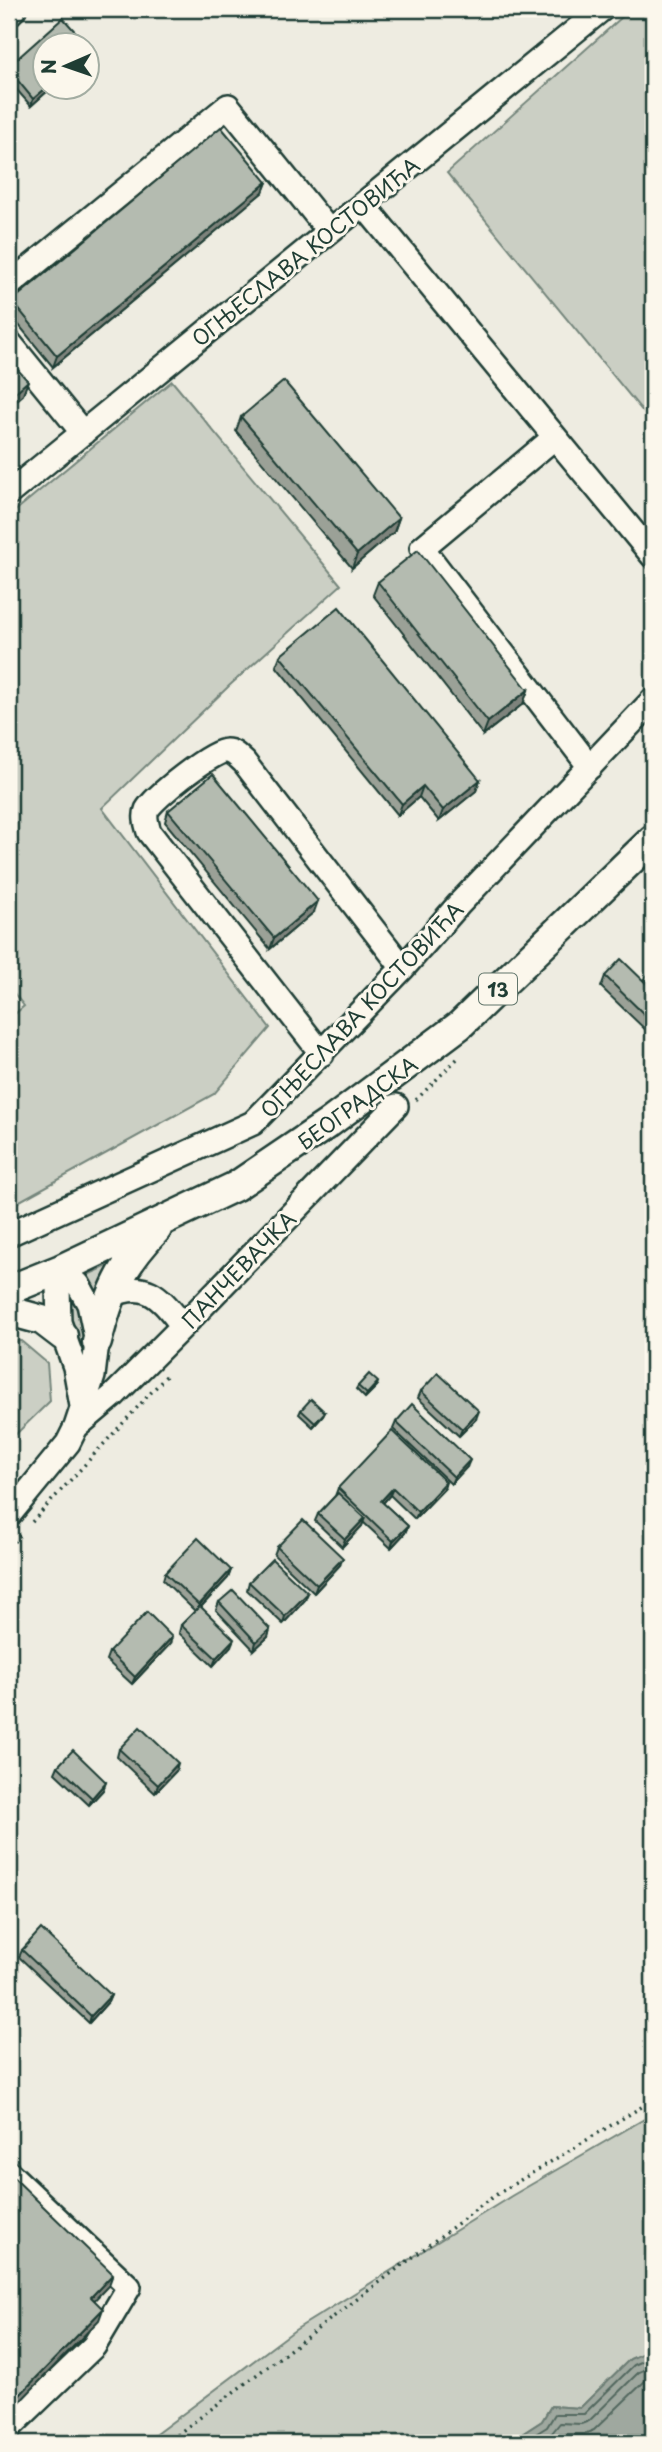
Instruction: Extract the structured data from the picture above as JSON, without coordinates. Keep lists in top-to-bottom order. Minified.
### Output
{"streets":{"main road":["13","БЕОГРАДСКА"],"street":["ОГЊЕСЛАВА КОСТОВИЋА","ПАНЧЕВАЧКА"]},"north":"left"}
